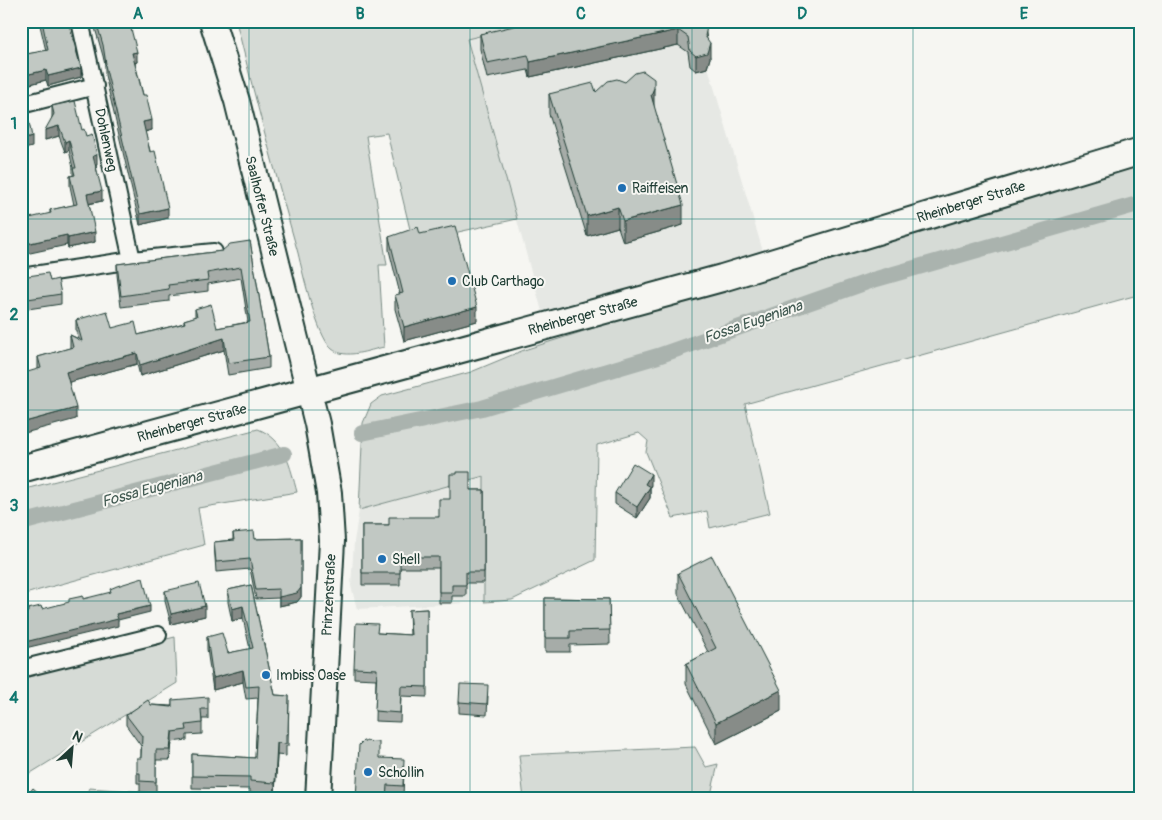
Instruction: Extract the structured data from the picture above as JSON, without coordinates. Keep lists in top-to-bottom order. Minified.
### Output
{"streets":{"main road":["Rheinberger Straße","Saalhoffer Straße","Prinzenstraße"],"street":["Dohlenweg"]},"crossings":[["Rheinberger Straße","Saalhoffer Straße"],["Rheinberger Straße","Prinzenstraße"],["Saalhoffer Straße","Prinzenstraße"]],"water":["Fossa Eugeniana"],"places":["Raiffeisen","Club Carthago","Shell","Imbiss Oase","Schollin"],"north":"top right","grid":{"columns":["A","B","C","D","E"],"rows":["1","2","3","4"]}}
